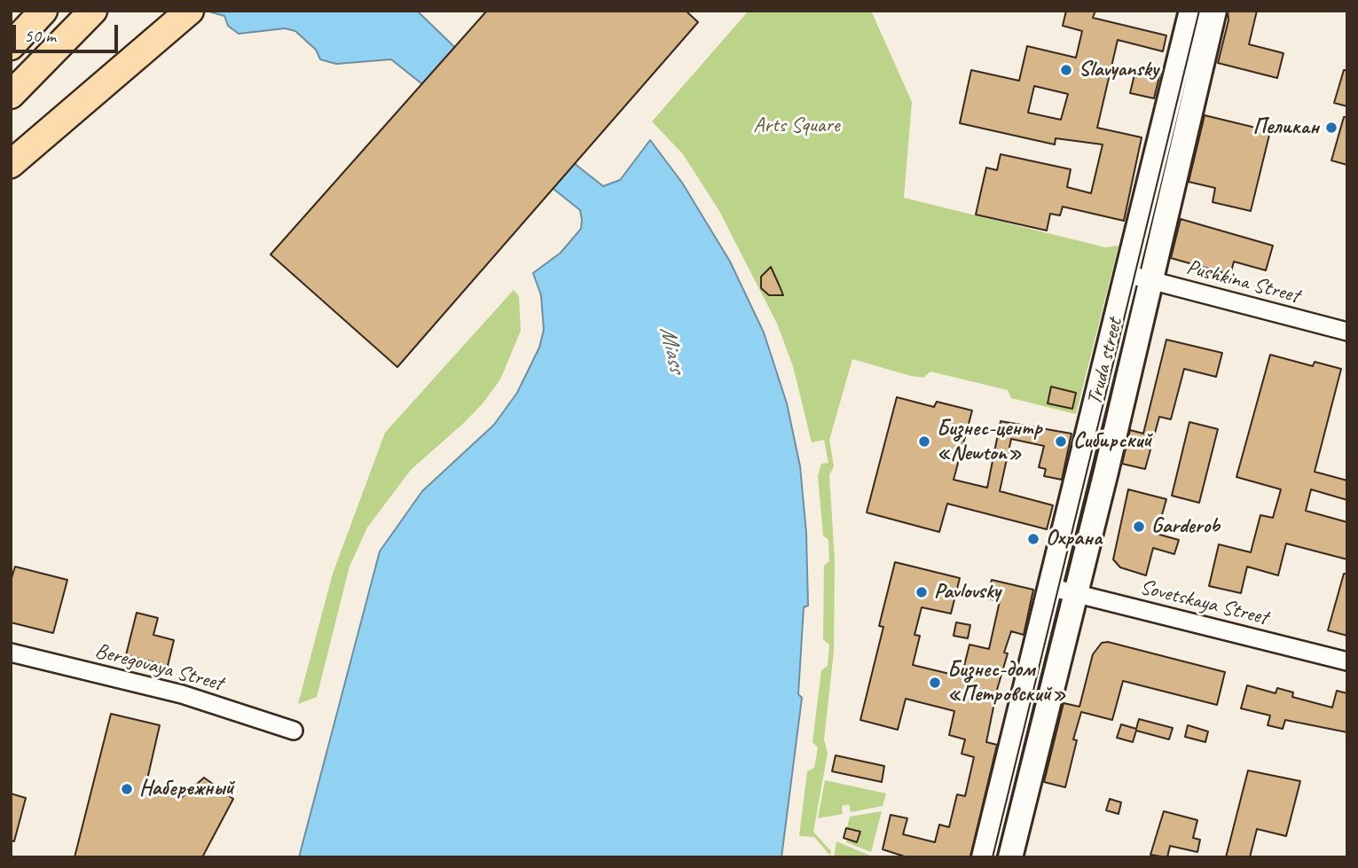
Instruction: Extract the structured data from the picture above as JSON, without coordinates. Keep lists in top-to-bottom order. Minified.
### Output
{"streets":{"main road":["Truda street"],"street":["Pushkina Street","Sovetskaya Street","Beregovaya Street"]},"crossings":[["Pushkina Street","Truda street"],["Truda street","Sovetskaya Street"]],"water":["Miass"],"parks":["Arts Square"],"places":["Slavyansky","Пеликан","Бизнес-центр «Newton»","Сибирский","Garderob","Охрана","Pavlovsky","Бизнес-дом «Петровский»","Набережный"],"scale_bar":"50 m"}
